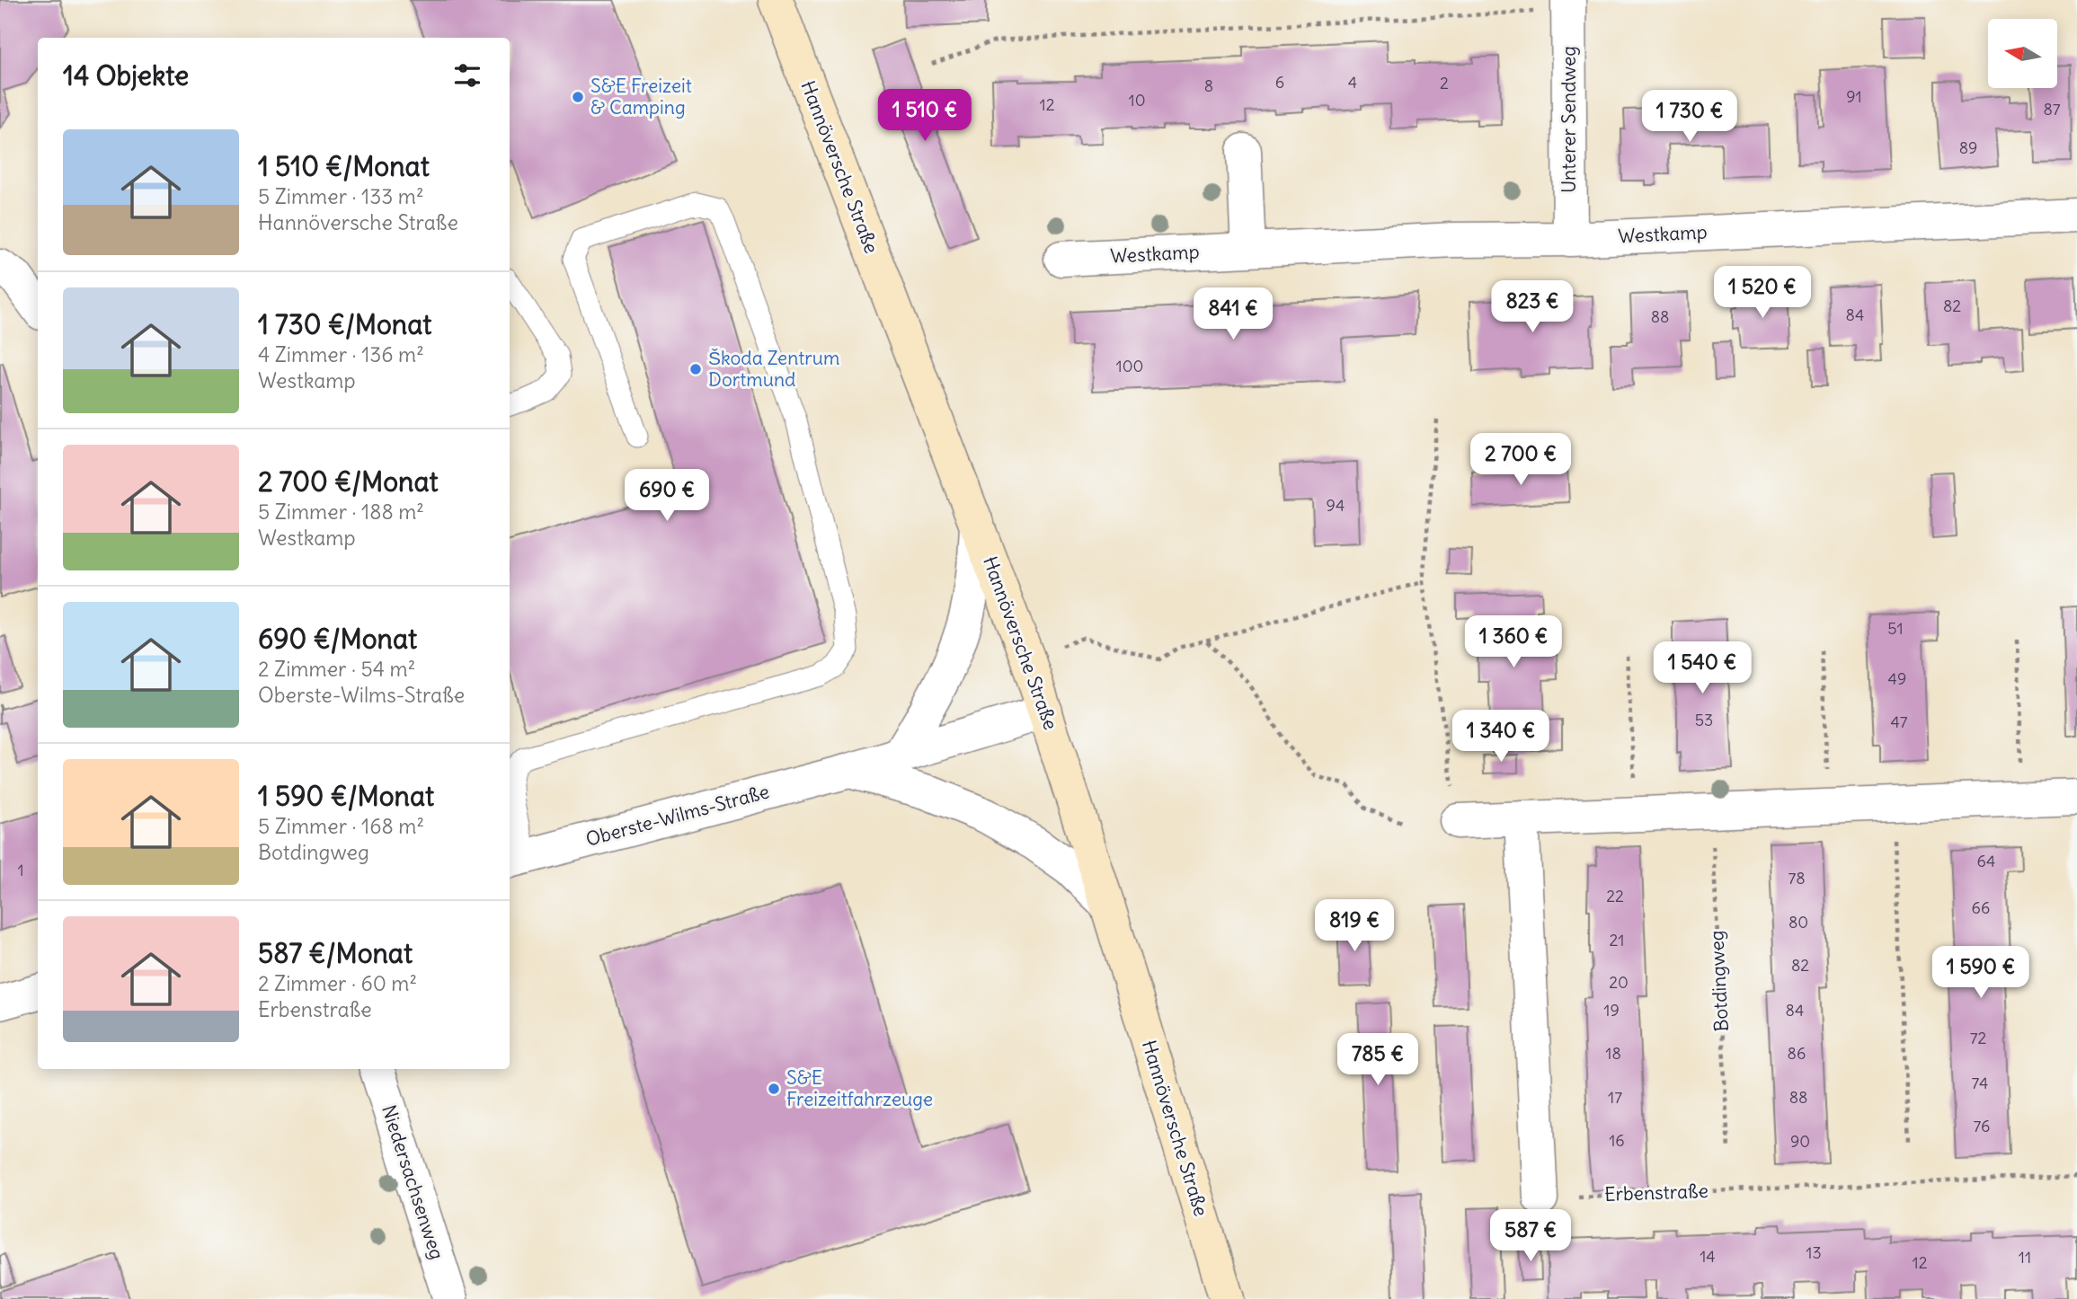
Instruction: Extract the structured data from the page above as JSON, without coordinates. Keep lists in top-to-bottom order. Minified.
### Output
{"streets":{"main road":["Hannöversche Straße"],"street":["Unterer Sendweg","Westkamp","Oberste-Wilms-Straße","Niedersachsenweg"],"path":["Botdingweg","Erbenstraße"]},"crossings":[["Unterer Sendweg","Westkamp"],["Hannöversche Straße","Oberste-Wilms-Straße"]],"places":["S&E Freizeit & Camping","Škoda Zentrum Dortmund","S&E Freizeitfahrzeuge"],"house_numbers":["6","4","2","8","91","10","12","87","89","82","84","88","100","94","51","49","53","47","64","1","78","22","66","80","21","82","20","19","84","72","18","86","74","17","88","76","16","90","13","14","11","12"],"north":"left","page":{"heading":"14 Objekte","price":["1 510 €","1 730 €","1 520 €","823 €","841 €","2 700 €","690 €","1 360 €","1 540 €","1 340 €","819 €","1 590 €","785 €","587 €"],"list":[{"name":"1 510 €/Monat","note":"5 Zimmer · 133 m² · Hannöversche Straße"},{"name":"1 730 €/Monat","note":"4 Zimmer · 136 m² · Westkamp"},{"name":"2 700 €/Monat","note":"5 Zimmer · 188 m² · Westkamp"},{"name":"690 €/Monat","note":"2 Zimmer · 54 m² · Oberste-Wilms-Straße"},{"name":"1 590 €/Monat","note":"5 Zimmer · 168 m² · Botdingweg"},{"name":"587 €/Monat","note":"2 Zimmer · 60 m² · Erbenstraße"}]}}
